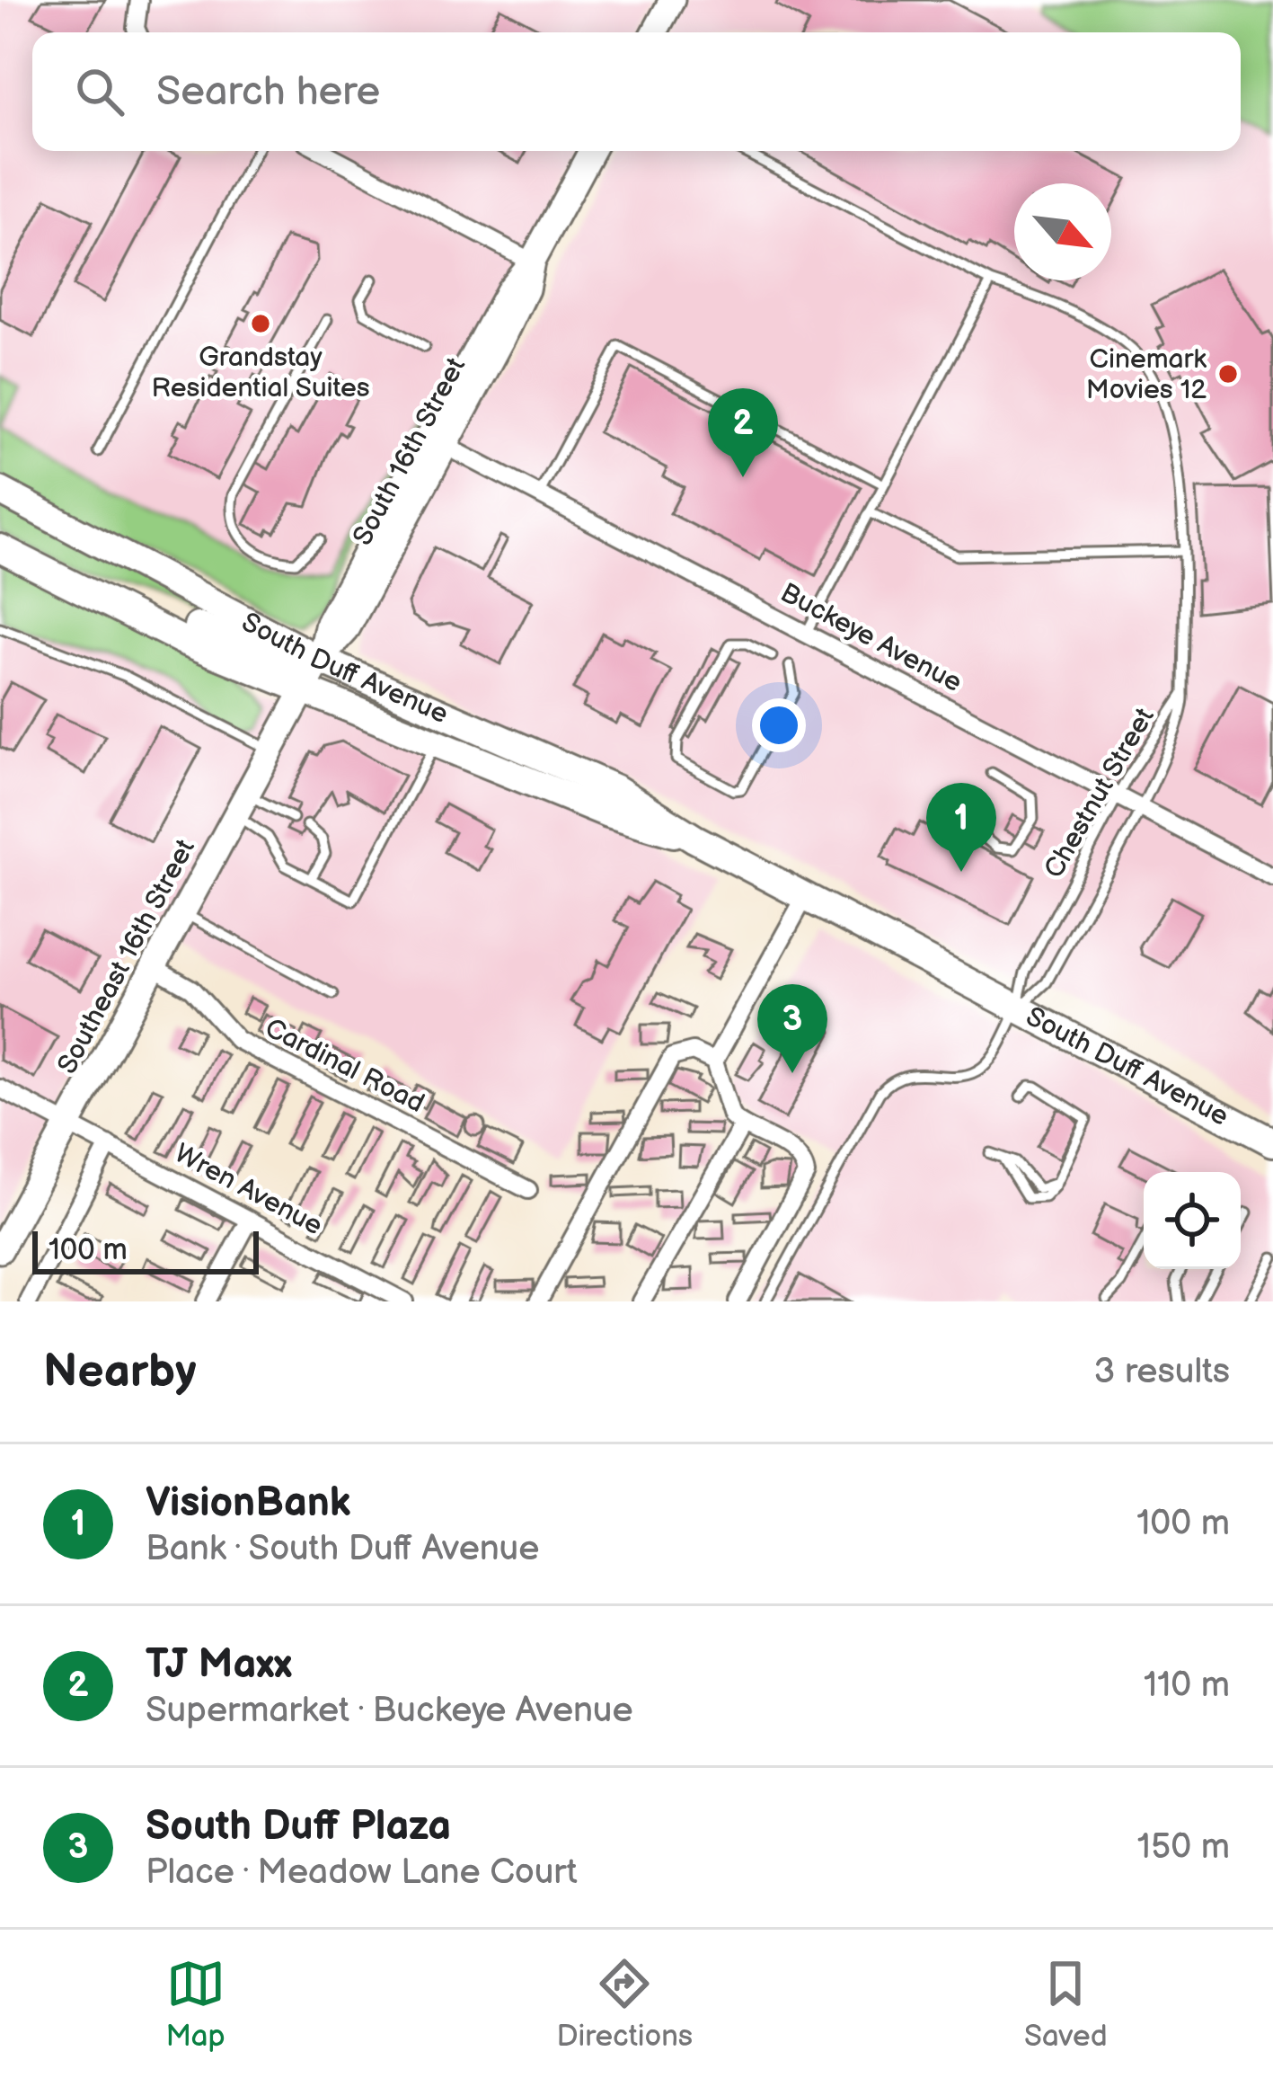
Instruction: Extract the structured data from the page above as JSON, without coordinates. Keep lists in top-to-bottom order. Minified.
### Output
{"streets":{"main road":["South 16th Street","South Duff Avenue","Southeast 16th Street"],"street":["Buckeye Avenue","Cardinal Road","Wren Avenue"],"lane":["Chestnut Street"]},"crossings":[["South 16th Street","Buckeye Avenue"],["South 16th Street","South Duff Avenue"],["South 16th Street","Southeast 16th Street"],["Buckeye Avenue","Chestnut Street"],["South Duff Avenue","Chestnut Street"],["South Duff Avenue","Southeast 16th Street"],["Southeast 16th Street","Cardinal Road"],["Southeast 16th Street","Wren Avenue"]],"places":["Grandstay Residential Suites","Cinemark Movies 12"],"scale_bar":"100 m","north":"bottom right","page":{"search":"Search here","pins":["2","1","3"],"scale":"100 m","heading":["Nearby","3 results"],"list":[{"mark":"1","name":"VisionBank","note":"Bank · South Duff Avenue","value":"100 m"},{"mark":"2","name":"TJ Maxx","note":"Supermarket · Buckeye Avenue","value":"110 m"},{"mark":"3","name":"South Duff Plaza","note":"Place · Meadow Lane Court","value":"150 m"}],"nav":["Map","Directions","Saved"]}}
